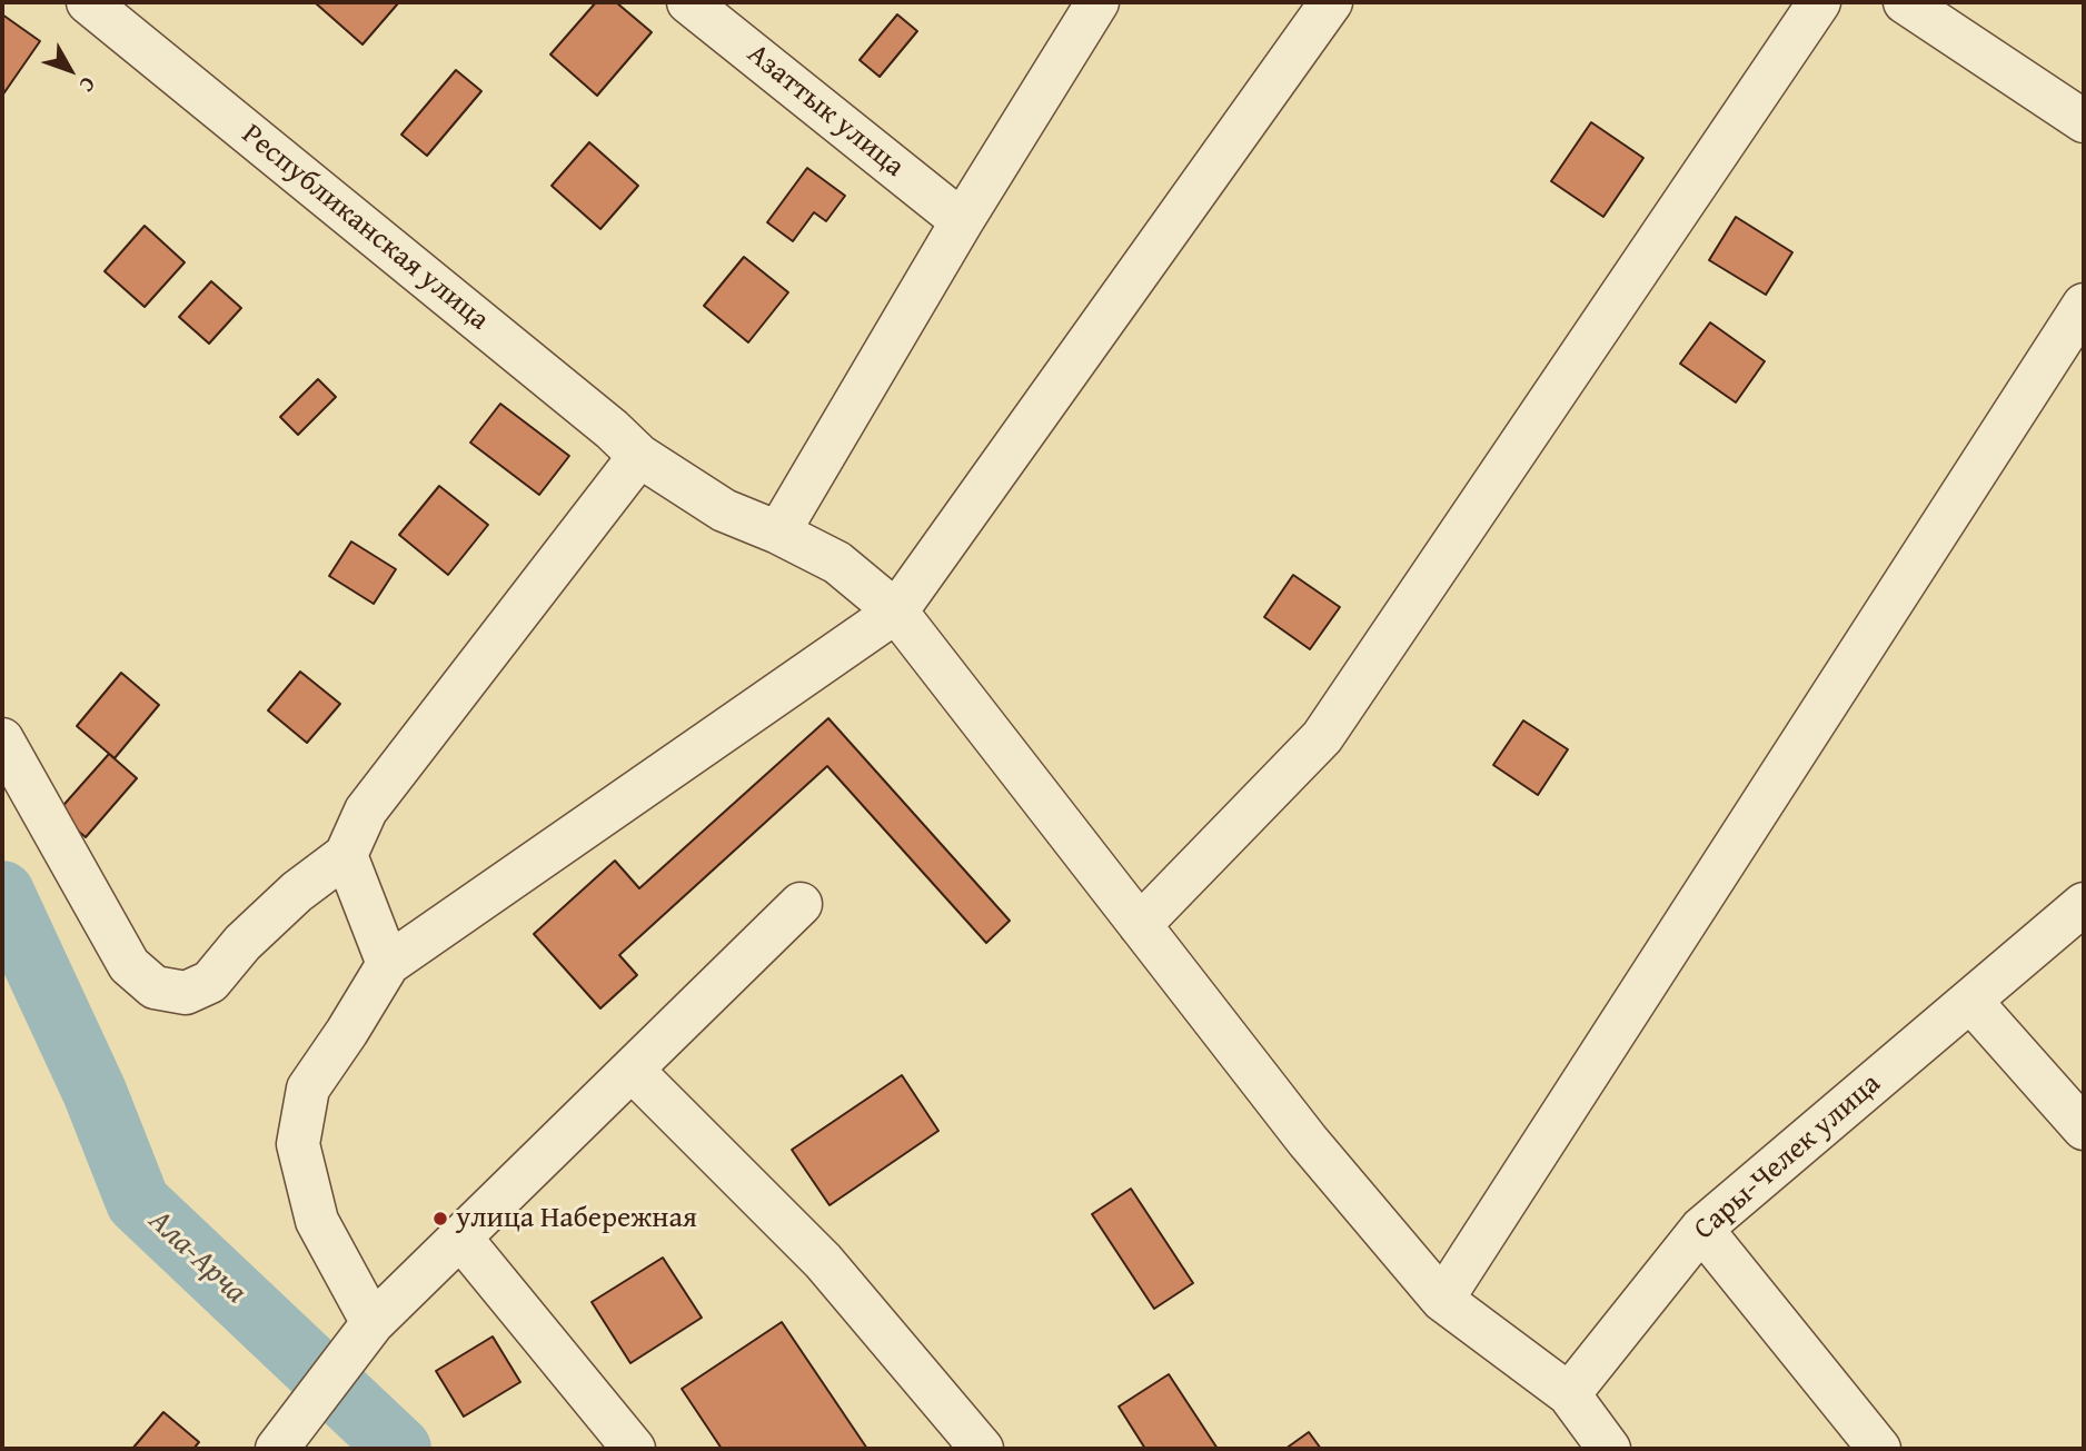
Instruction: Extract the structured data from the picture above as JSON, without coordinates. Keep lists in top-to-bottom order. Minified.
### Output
{"streets":{"street":["Азаттык улица","Республиканская улица","Сары-Челек улица"]},"water":["Ала-Арча"],"places":["улица Набережная"],"north":"bottom right"}
